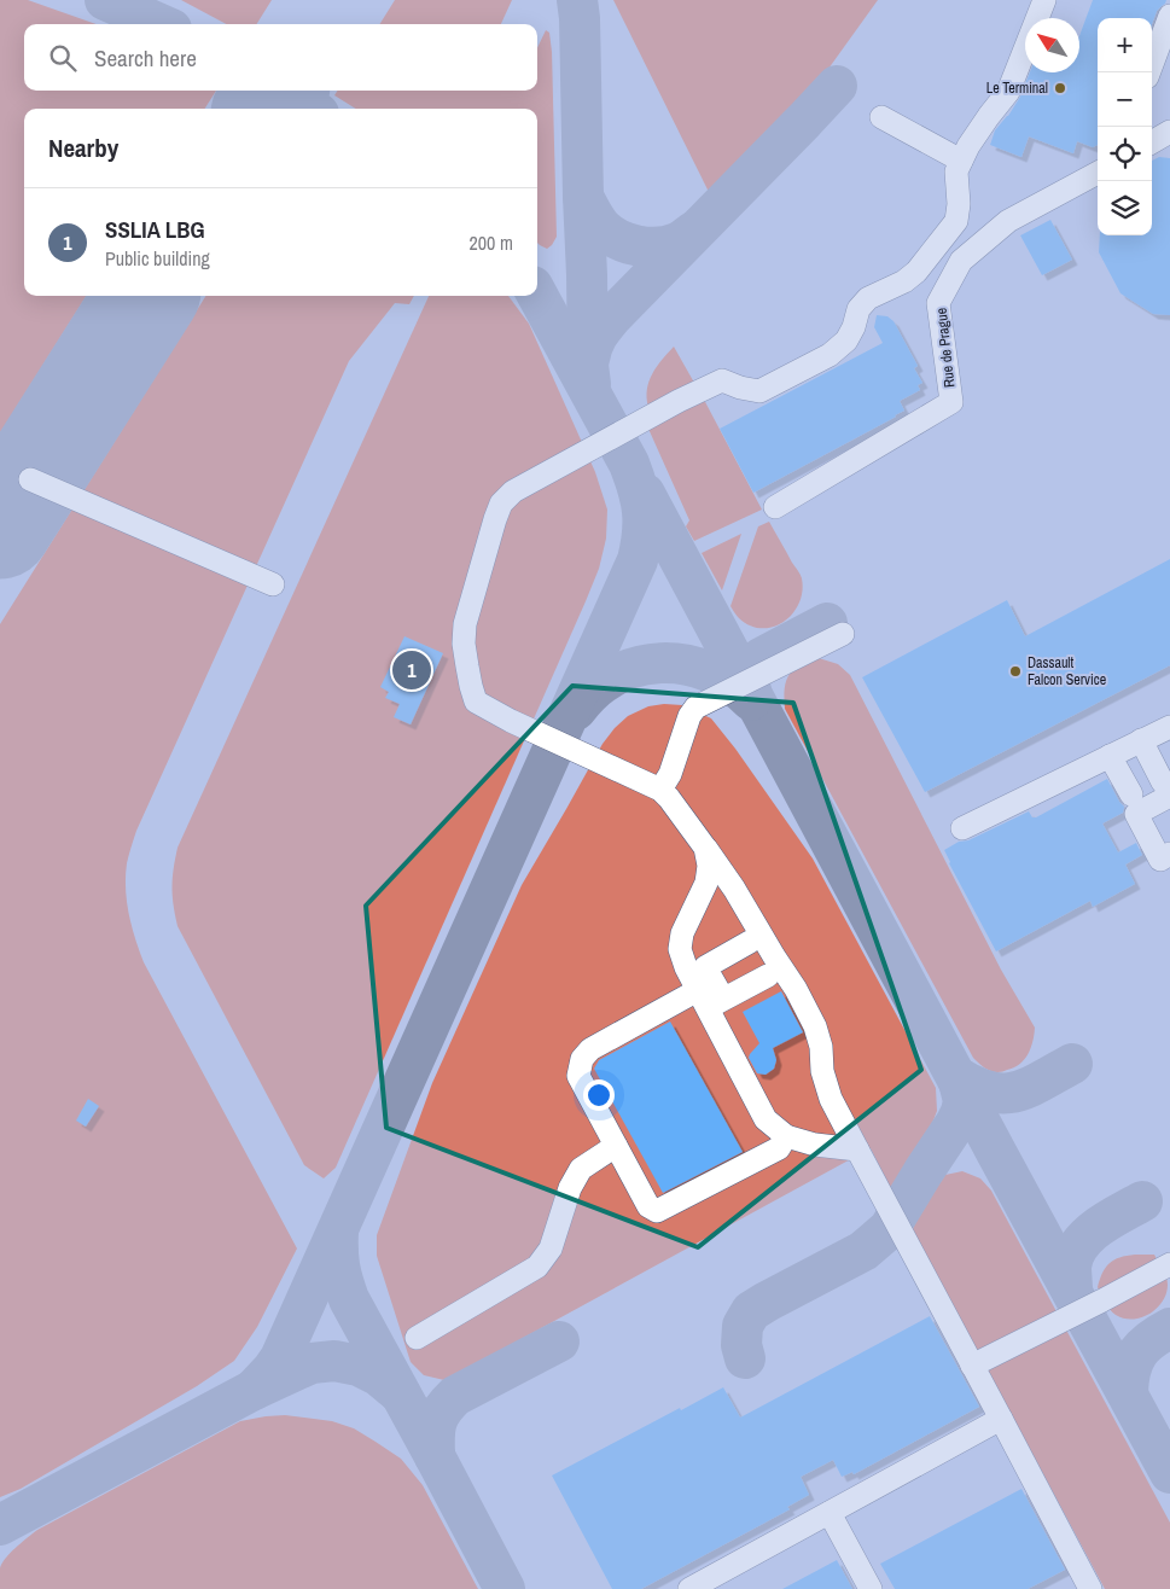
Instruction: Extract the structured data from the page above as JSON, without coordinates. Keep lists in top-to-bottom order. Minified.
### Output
{"streets":{"lane":["Rue de Prague"]},"places":["Le Terminal","Dassault Falcon Service"],"north":"top left","page":{"map_buttons":["+","−"],"search":"Search here","heading":"Nearby","list":[{"mark":"1","name":"SSLIA LBG","note":"Public building","value":"200 m"}],"pins":"1"}}
